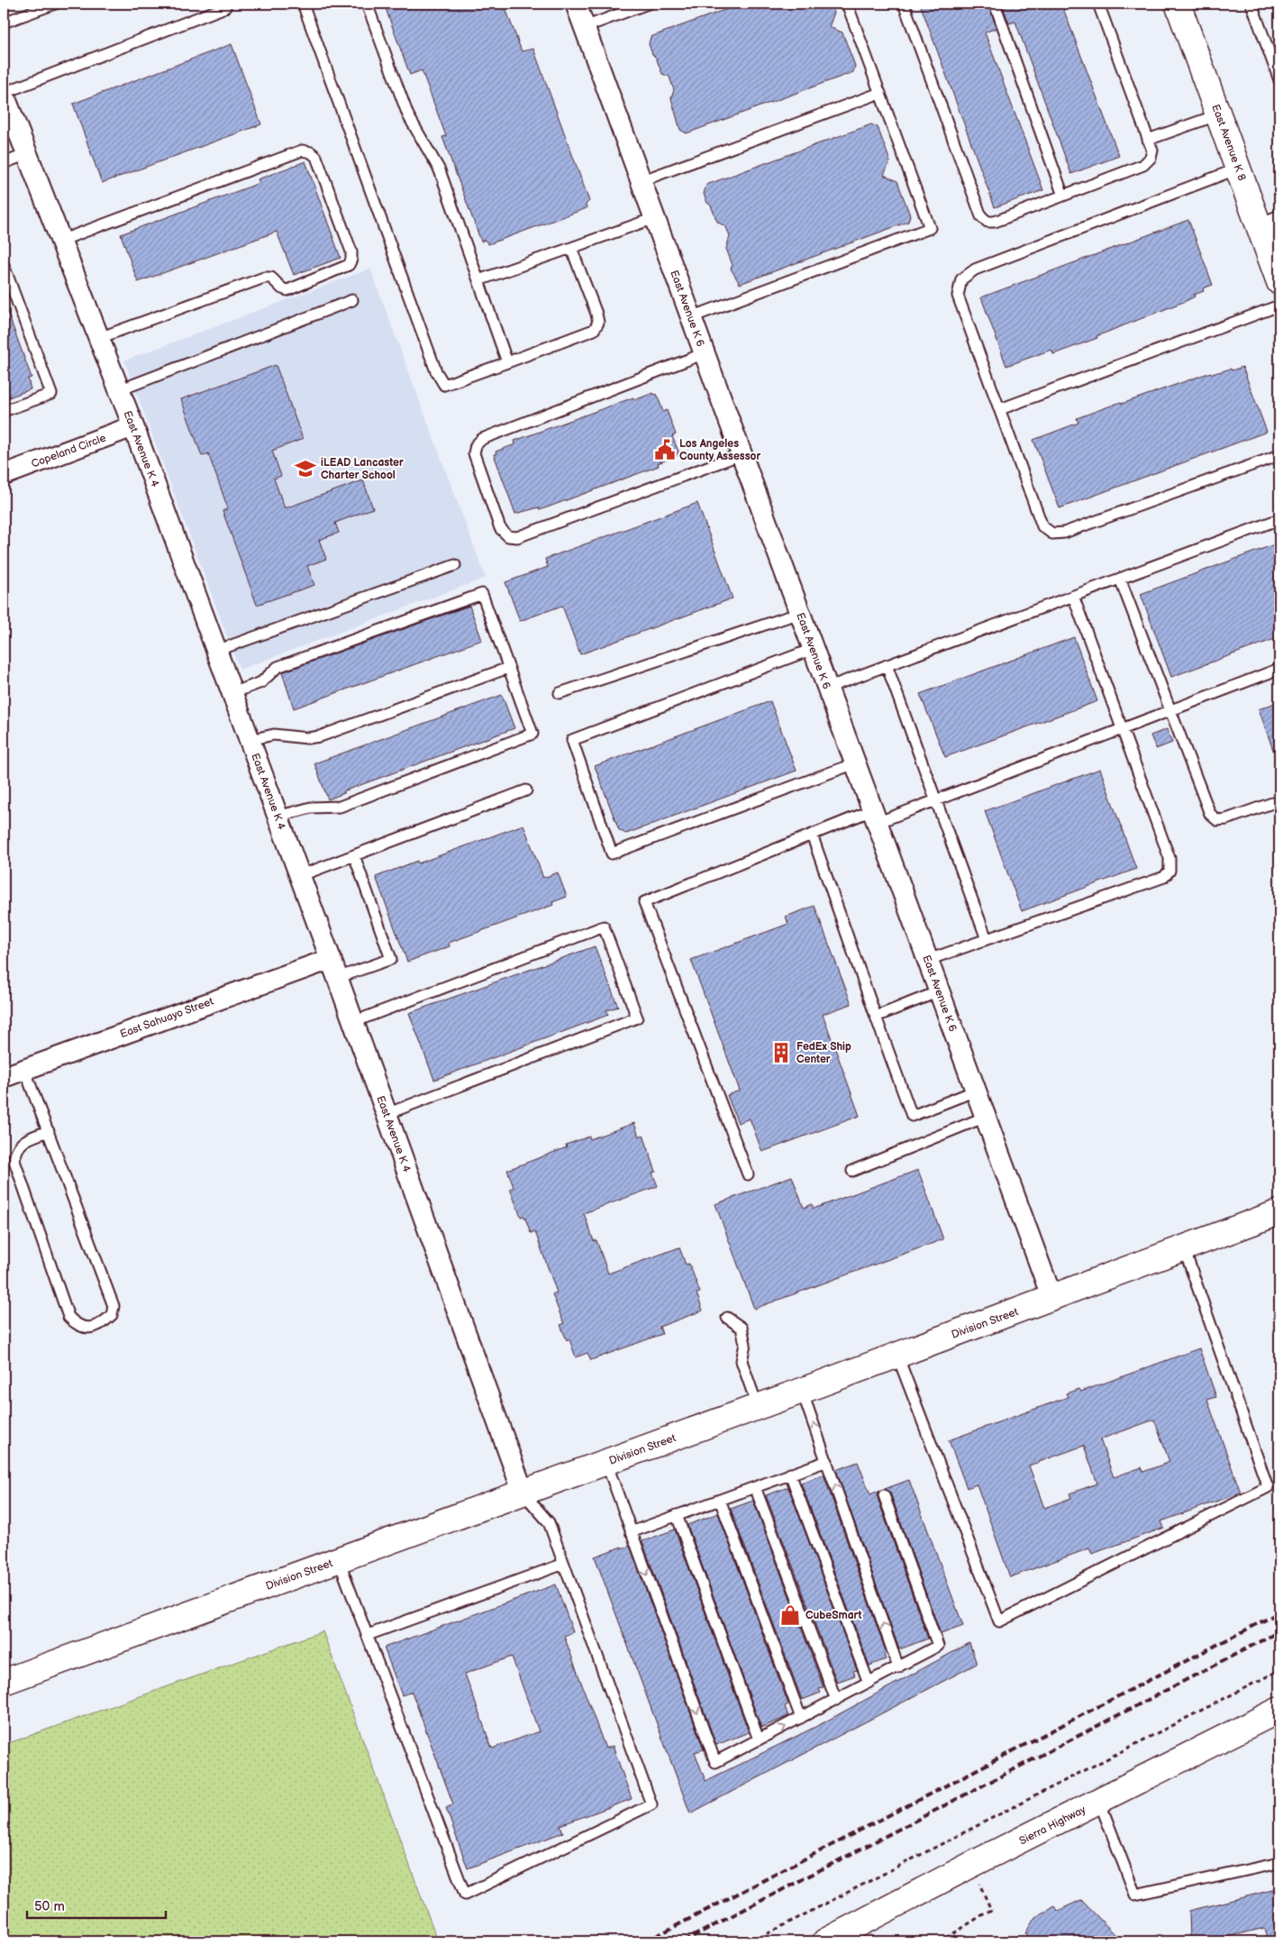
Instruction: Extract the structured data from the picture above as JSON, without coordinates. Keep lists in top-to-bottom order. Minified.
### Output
{"streets":{"main road":["East Avenue K 8","Division Street","Sierra Highway"],"street":["East Avenue K 6","East Avenue K 4","Copeland Circle","East Sahuayo Street"]},"crossings":[["East Avenue K 6","Division Street"],["East Avenue K 4","Copeland Circle"],["East Avenue K 4","East Sahuayo Street"],["East Avenue K 4","Division Street"]],"places":{"public building":["Los Angeles County Assessor"],"school or university":["iLEAD Lancaster Charter School"],"building":["FedEx Ship Center"],"shop":["CubeSmart"]},"scale_bar":"50 m"}
